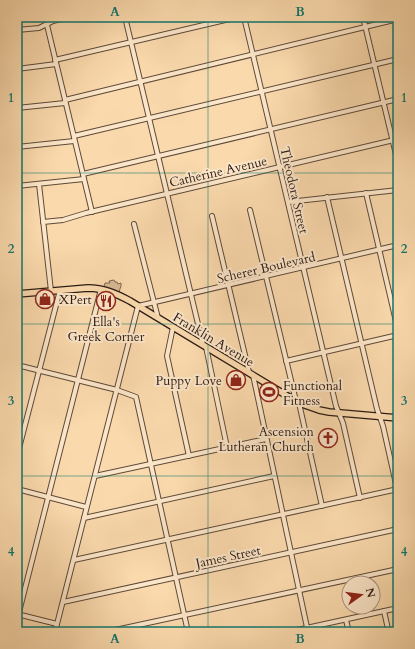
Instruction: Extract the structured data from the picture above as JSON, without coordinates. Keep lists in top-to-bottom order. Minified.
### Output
{"streets":{"main road":["Franklin Avenue"],"street":["Catherine Avenue","Theodora Street","Scherer Boulevard","James Street"]},"crossings":[["Catherine Avenue","Theodora Street"],["Theodora Street","Scherer Boulevard"],["Theodora Street","Franklin Avenue"],["Scherer Boulevard","Franklin Avenue"]],"places":{"shop":["XPert","Puppy Love"],"restaurant":["Ella's Greek Corner"],"sports":["Functional Fitness"],"church":["Ascension Lutheran Church"]},"north":"right","grid":{"columns":["A","B"],"rows":["1","2","3","4"]}}
